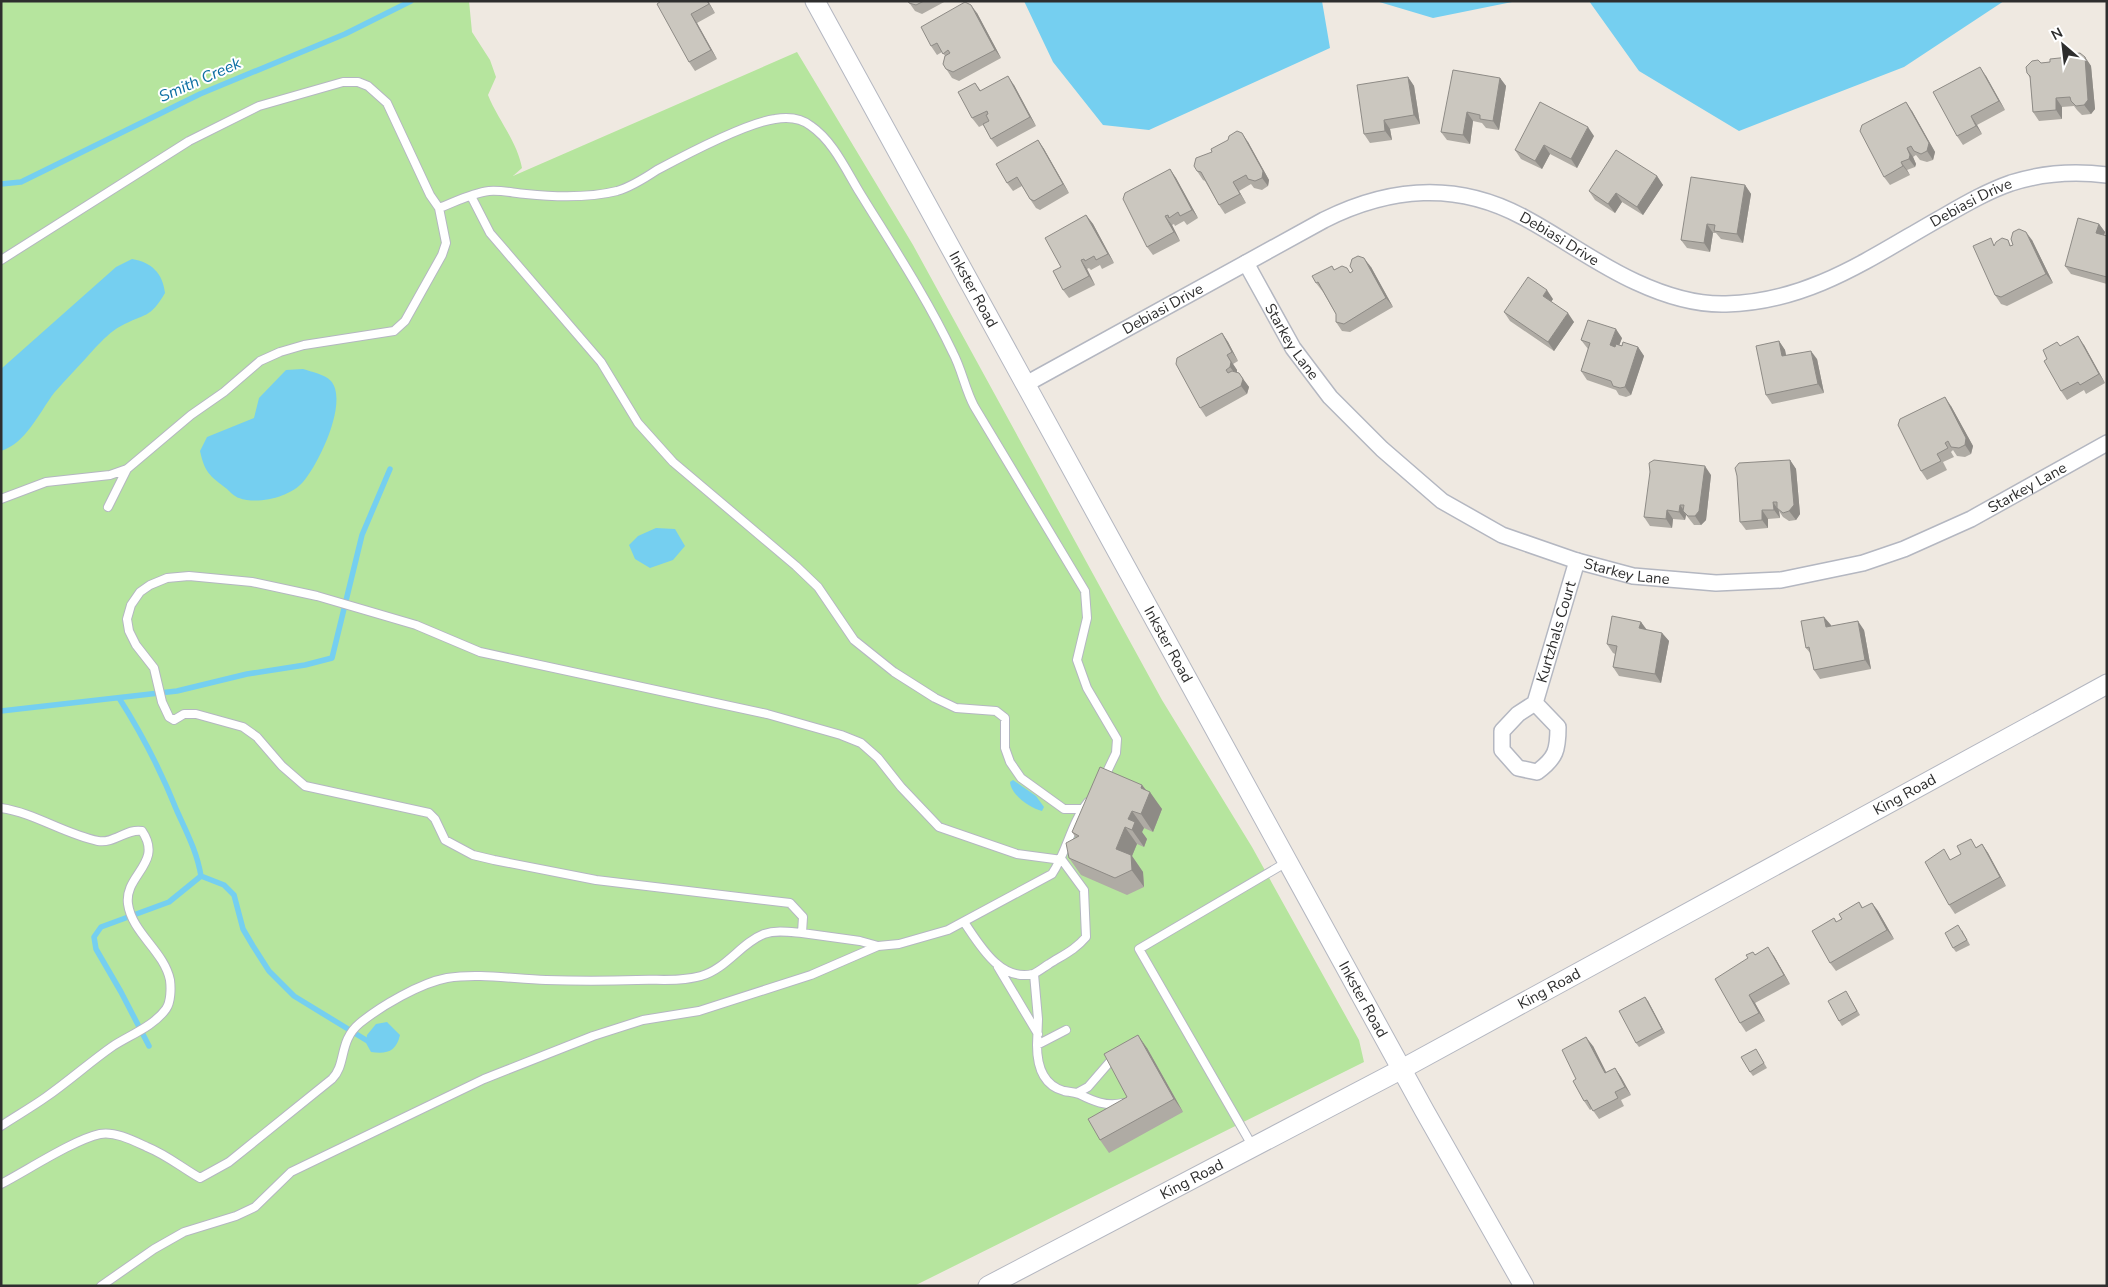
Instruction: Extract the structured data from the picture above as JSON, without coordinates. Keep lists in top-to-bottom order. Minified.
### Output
{"streets":{"street":["Debiasi Drive","Inkster Road","Starkey Lane","Kurtzhals Court","King Road"]},"crossings":[["Debiasi Drive","Inkster Road"],["Debiasi Drive","Starkey Lane"],["Inkster Road","King Road"],["Starkey Lane","Kurtzhals Court"]],"water":["Smith Creek"],"north":"top left"}
